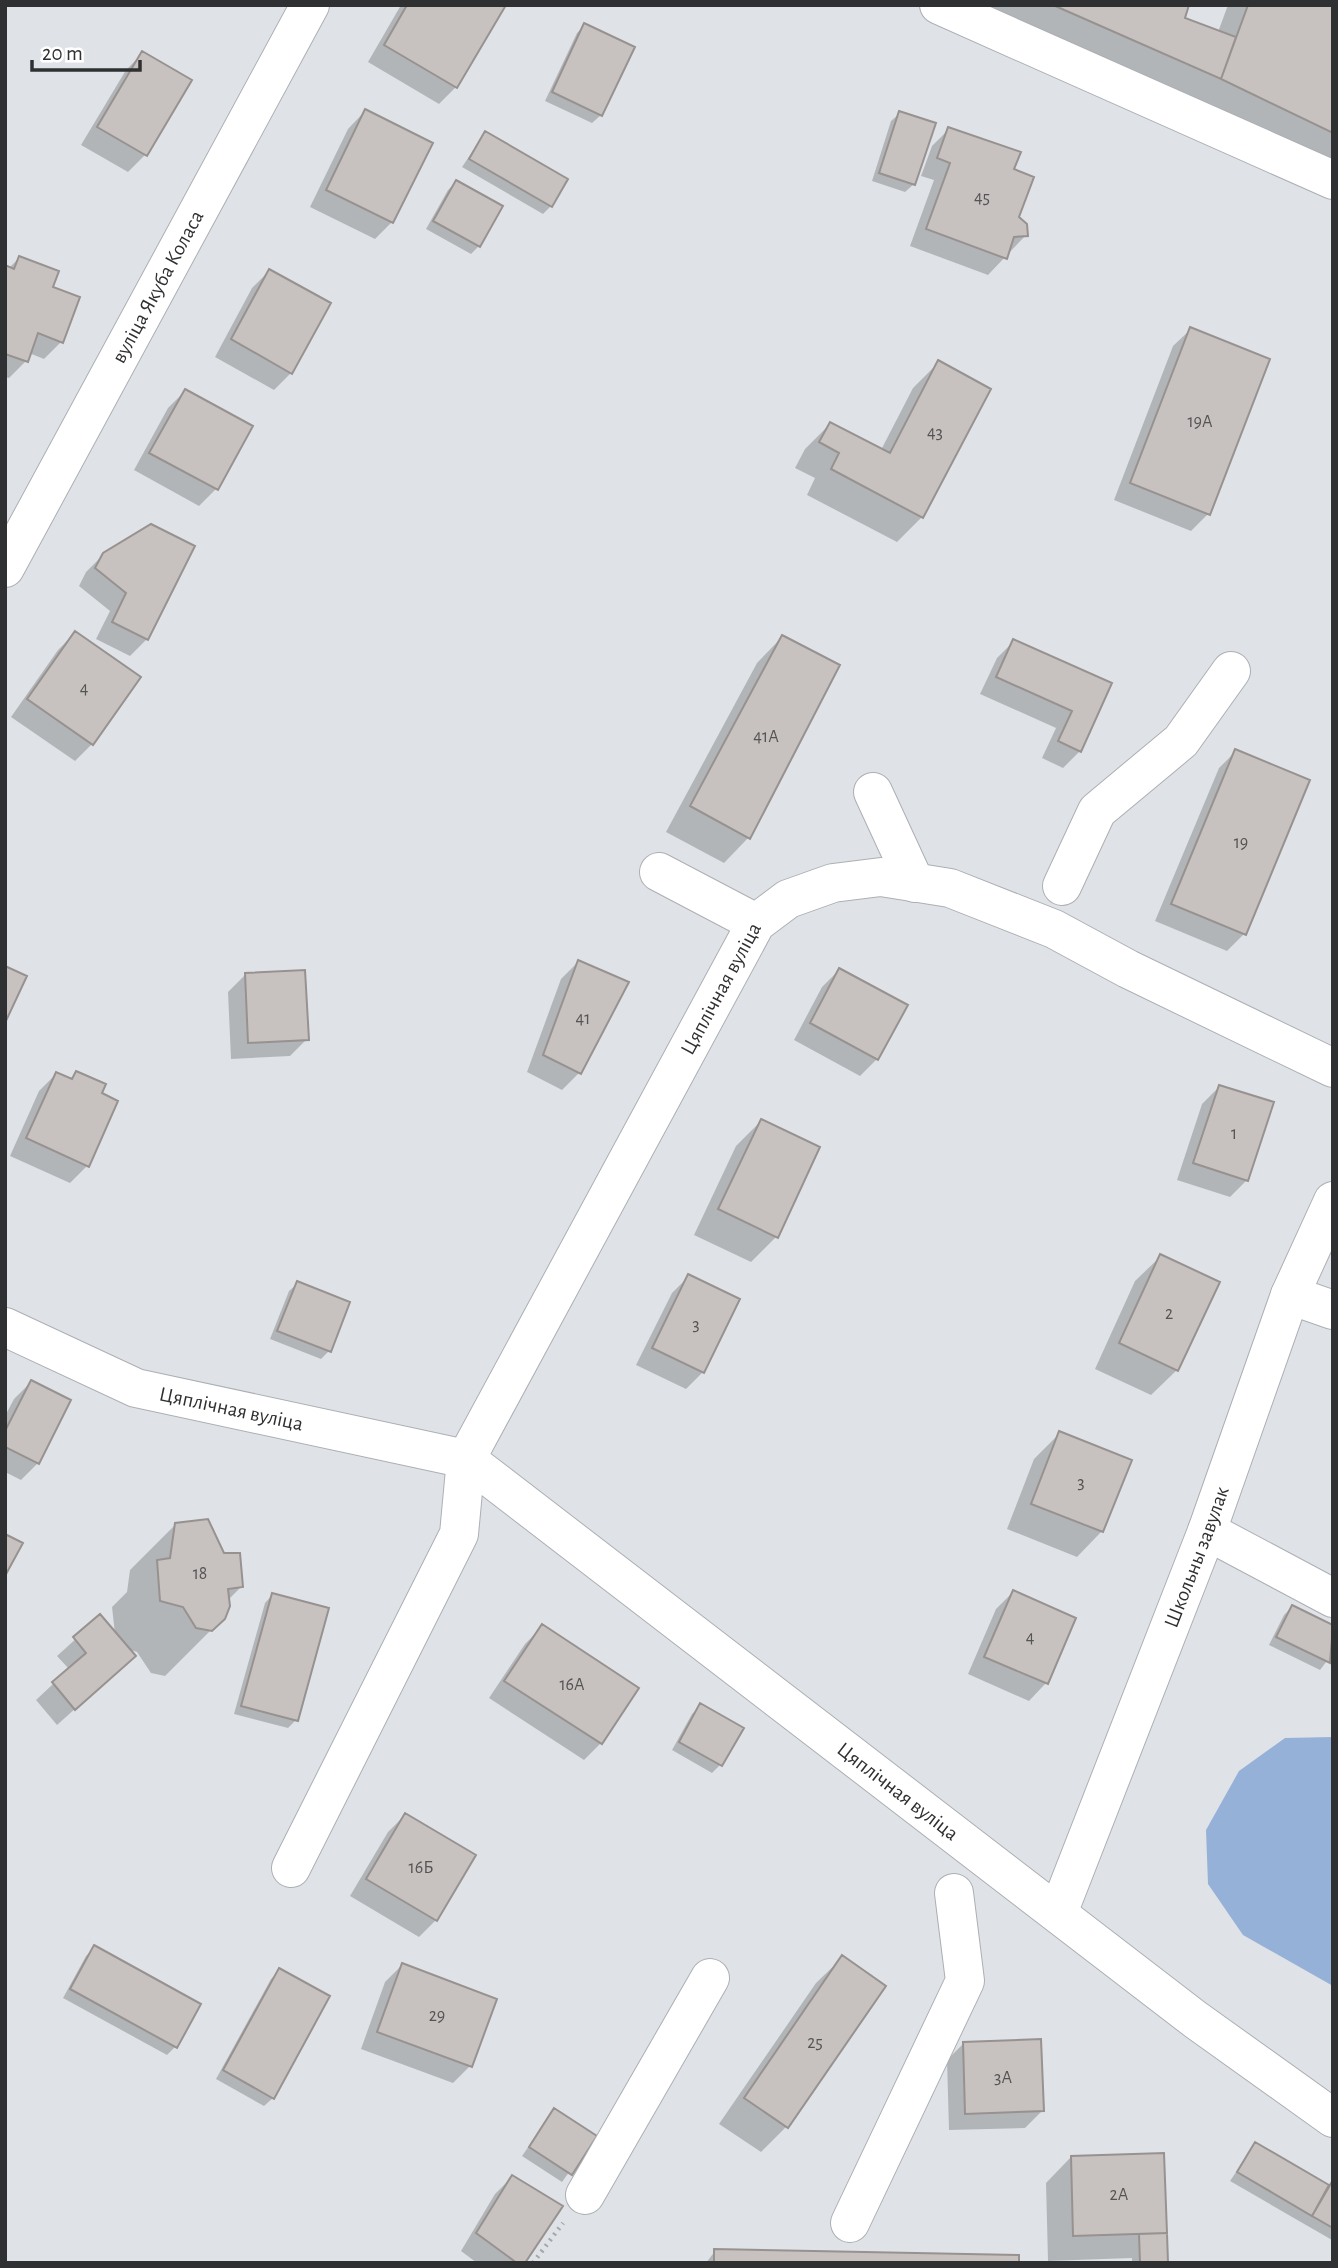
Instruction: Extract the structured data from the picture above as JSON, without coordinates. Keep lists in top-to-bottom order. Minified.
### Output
{"streets":{"street":["вуліца Якуба Коласа","Цяплічная вуліца","Школьны завулак"]},"crossings":[["Цяплічная вуліца","Школьны завулак"]],"house_numbers":["45","19А","43","4","41А","19","41","1","2","3","3","18","4","16А","16Б","29","25","3А","2А"],"scale_bar":"20 m"}
